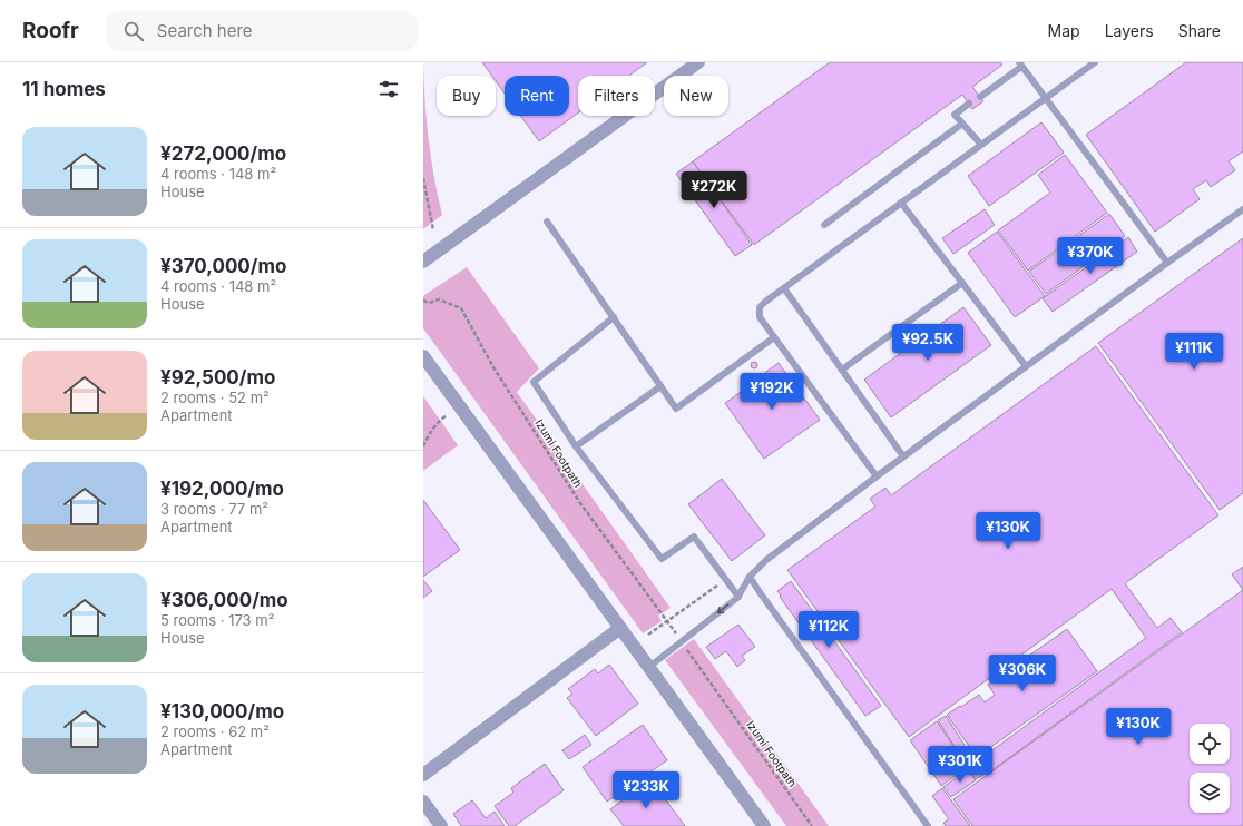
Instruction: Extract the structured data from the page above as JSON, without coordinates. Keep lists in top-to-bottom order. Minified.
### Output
{"streets":{"path":["Izumi Footpath"]},"page":{"header":"Roofr","search":"Search here","nav":["Map","Layers","Share"],"heading":"11 homes","chip":["Buy","Rent","Filters","New"],"list":[{"name":"¥272,000/mo","note":"4 rooms · 148 m² · House"},{"name":"¥370,000/mo","note":"4 rooms · 148 m² · House"},{"name":"¥92,500/mo","note":"2 rooms · 52 m² · Apartment"},{"name":"¥192,000/mo","note":"3 rooms · 77 m² · Apartment"},{"name":"¥306,000/mo","note":"5 rooms · 173 m² · House"},{"name":"¥130,000/mo","note":"2 rooms · 62 m² · Apartment"}],"price":["¥272K","¥370K","¥92.5K","¥111K","¥192K","¥130K","¥112K","¥306K","¥130K","¥301K","¥233K"]}}
